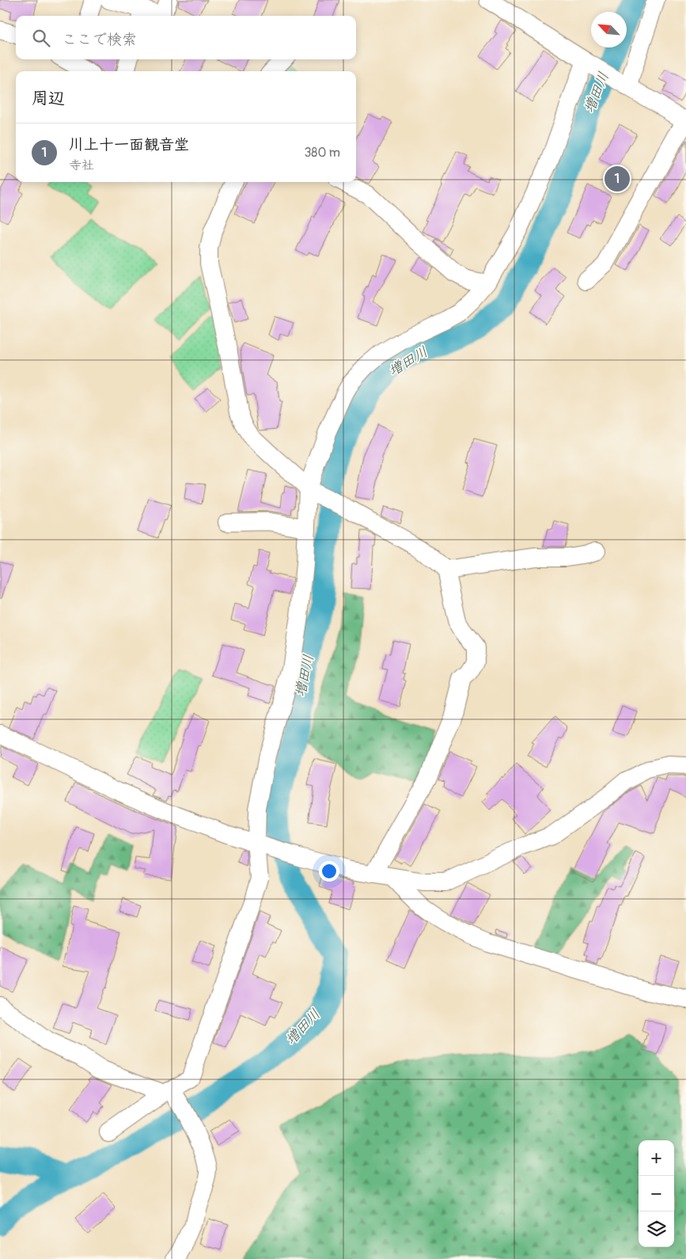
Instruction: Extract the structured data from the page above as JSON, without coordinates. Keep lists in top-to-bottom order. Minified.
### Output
{"water":["増田川"],"north":"top left","page":{"search":"ここで検索","heading":"周辺","list":[{"mark":"1","name":"川上十一面観音堂","note":"寺社","value":"380 m"}],"pins":"1","map_buttons":["+","−"]}}
